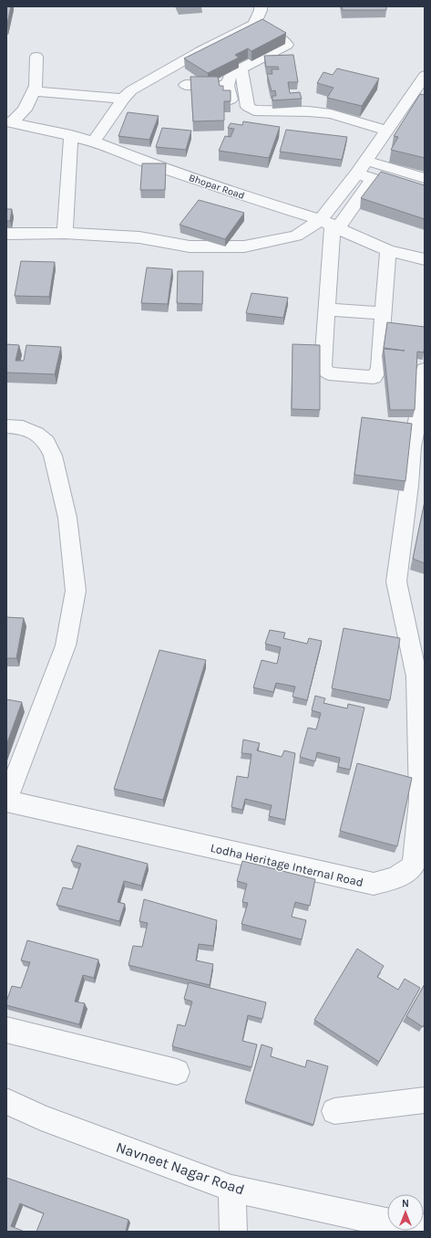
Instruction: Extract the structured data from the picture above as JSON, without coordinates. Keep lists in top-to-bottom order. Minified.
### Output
{"streets":{"street":["Bhopar Road","Lodha Heritage Internal Road","Navneet Nagar Road"]},"north":"top"}
